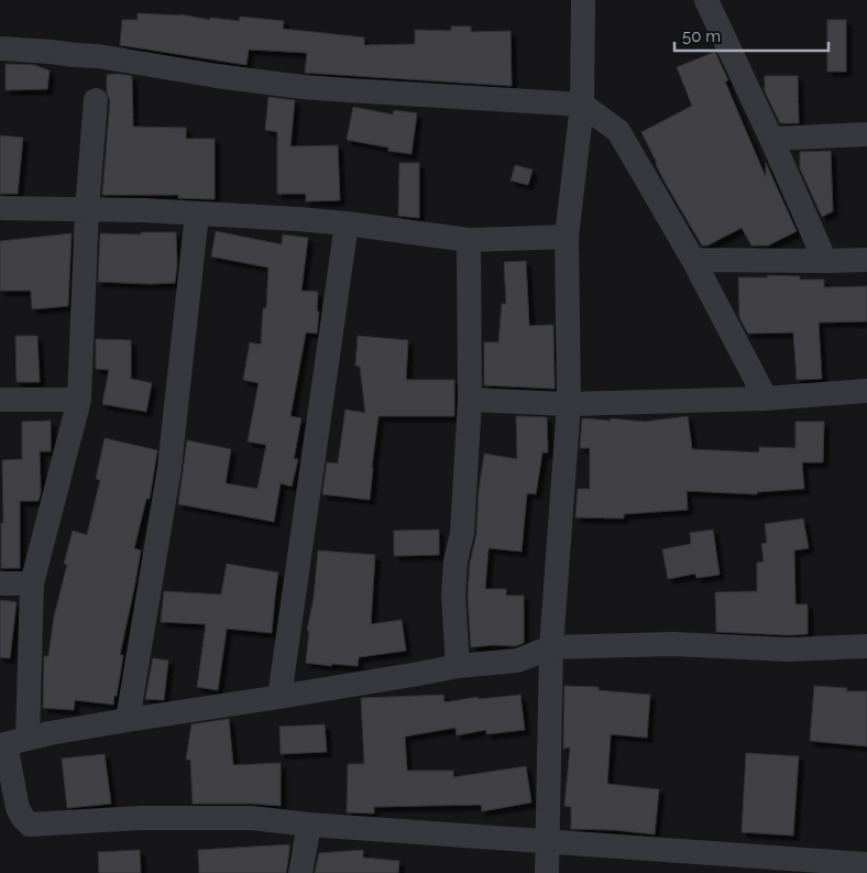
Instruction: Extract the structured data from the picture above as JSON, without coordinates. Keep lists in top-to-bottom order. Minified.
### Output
{"scale_bar":"50 m"}
